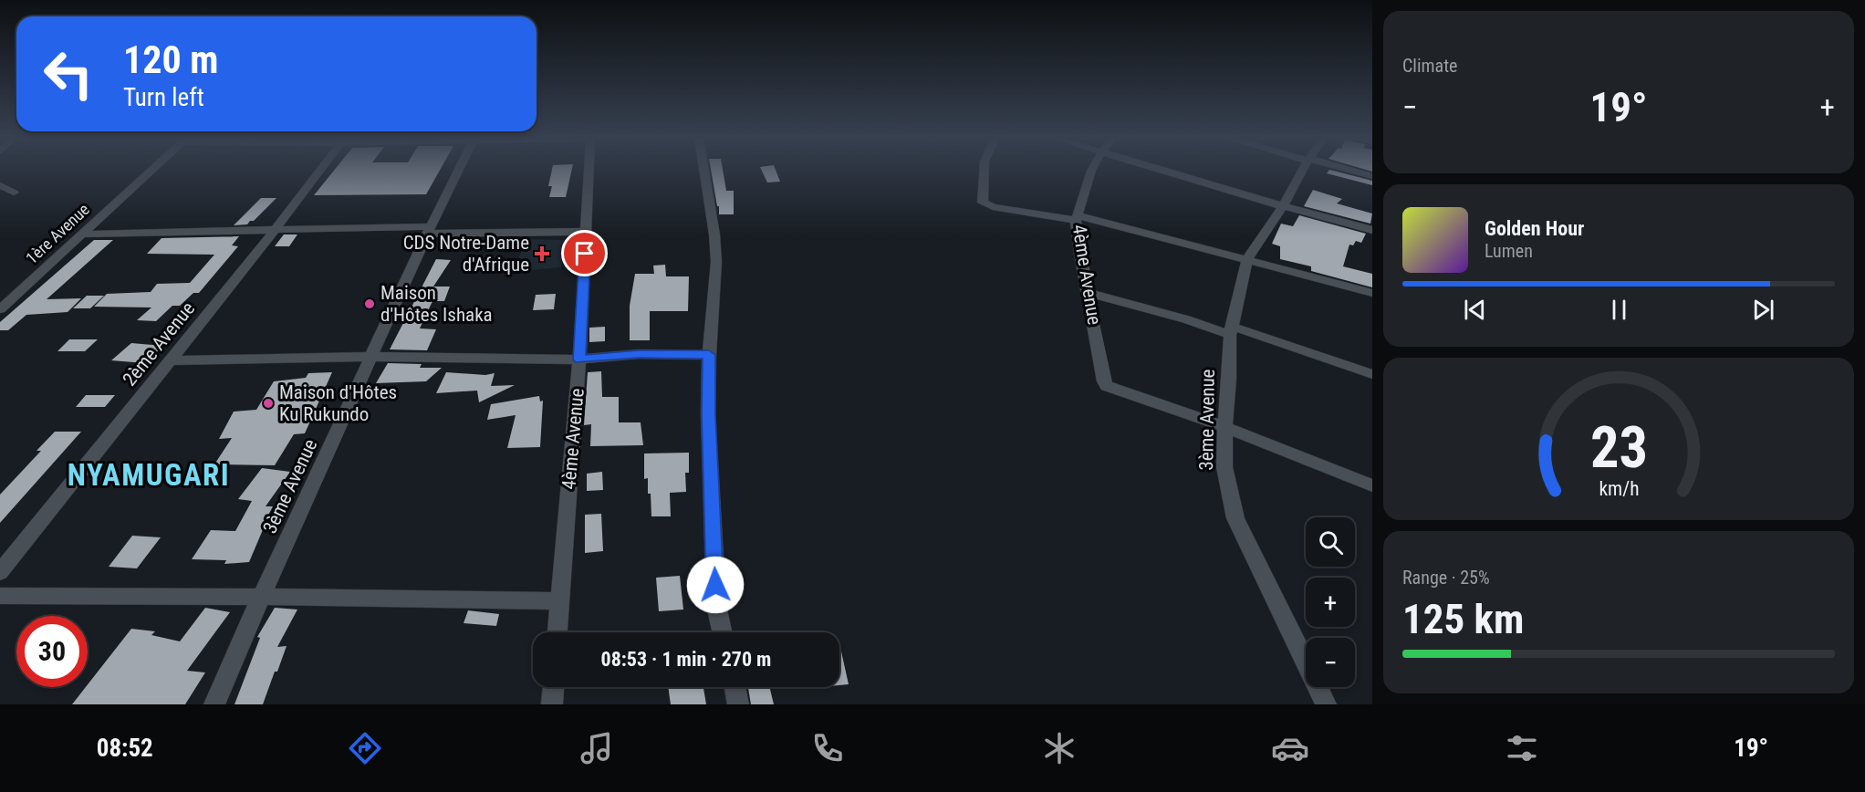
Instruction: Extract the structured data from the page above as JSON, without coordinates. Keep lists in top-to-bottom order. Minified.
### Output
{"streets":{"street":["1ère Avenue","4ème Avenue","2ème Avenue","3ème Avenue"]},"crossings":[["4ème Avenue","3ème Avenue"]],"districts":["NYAMUGARI"],"places":{"health":["CDS Notre-Dame d'Afrique"],"other":["Maison d'Hôtes Ishaka","Maison d'Hôtes Ku Rukundo"]},"page":{"tile":["Climate",["Range · 25%","125 km"]],"turn":["120 m","Turn left"],"heat":["−","19°","+"],"song":["Golden Hour","Lumen"],"map_buttons":["+","−"],"limit":"30","trip":"08:53 · 1 min · 270 m","tabs":["08:52","19°"],"gauge":["23","km/h"]}}
